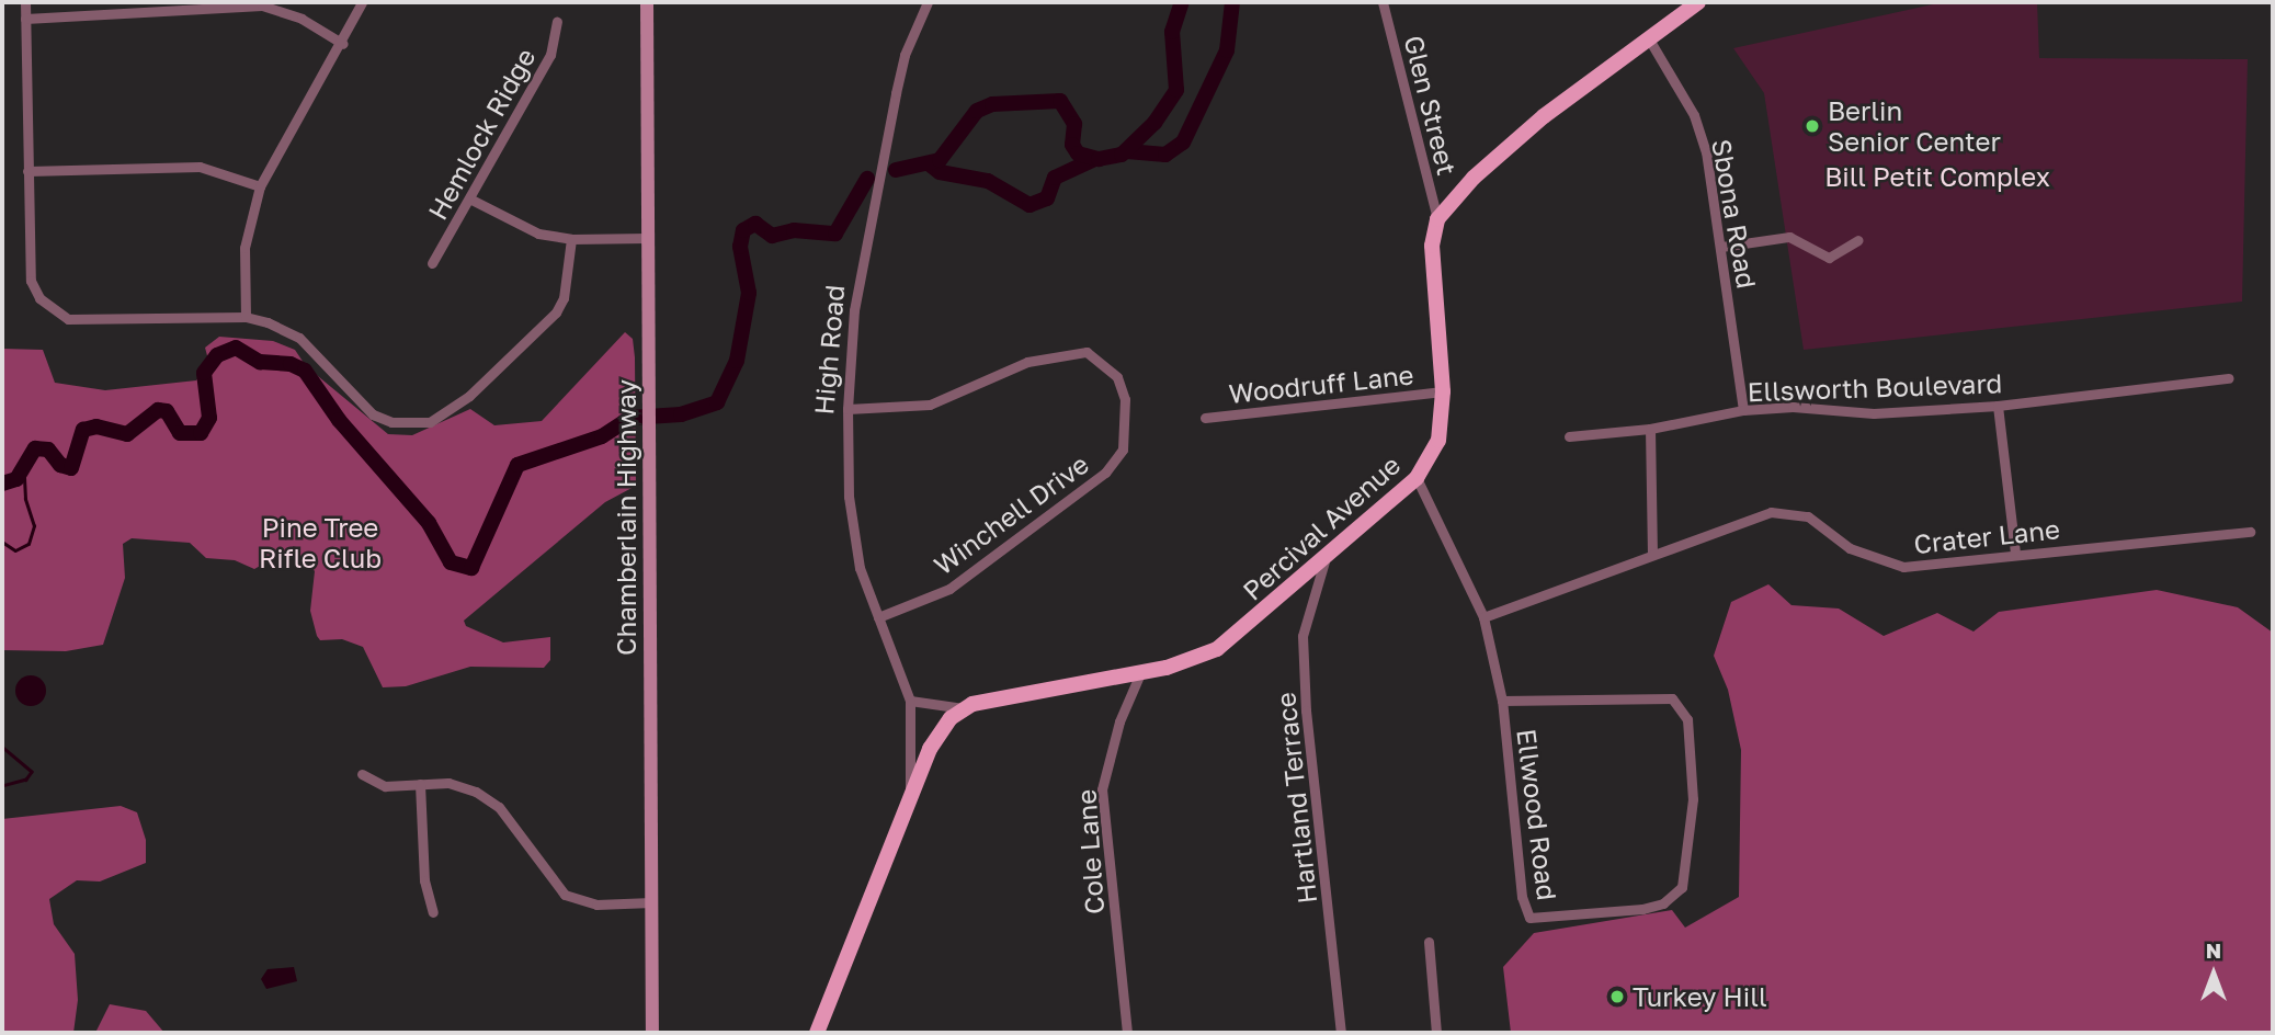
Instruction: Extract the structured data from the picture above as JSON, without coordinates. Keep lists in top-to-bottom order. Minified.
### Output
{"streets":{"main road":["High Road","Chamberlain Highway","Percival Avenue"],"street":["Glen Street","Hemlock Ridge","Sbona Road","Woodruff Lane","Ellsworth Boulevard","Winchell Drive","Crater Lane","Hartland Terrace","Ellwood Road","Cole Lane"]},"crossings":[["Glen Street","Percival Avenue"],["Sbona Road","Ellsworth Boulevard"],["High Road","Winchell Drive"],["Woodruff Lane","Percival Avenue"],["Percival Avenue","Hartland Terrace"],["Percival Avenue","Ellwood Road"],["Percival Avenue","Cole Lane"],["Crater Lane","Ellwood Road"]],"parks":["Bill Petit Complex","Pine Tree Rifle Club"],"places":["Berlin Senior Center","Turkey Hill"],"north":"top"}
